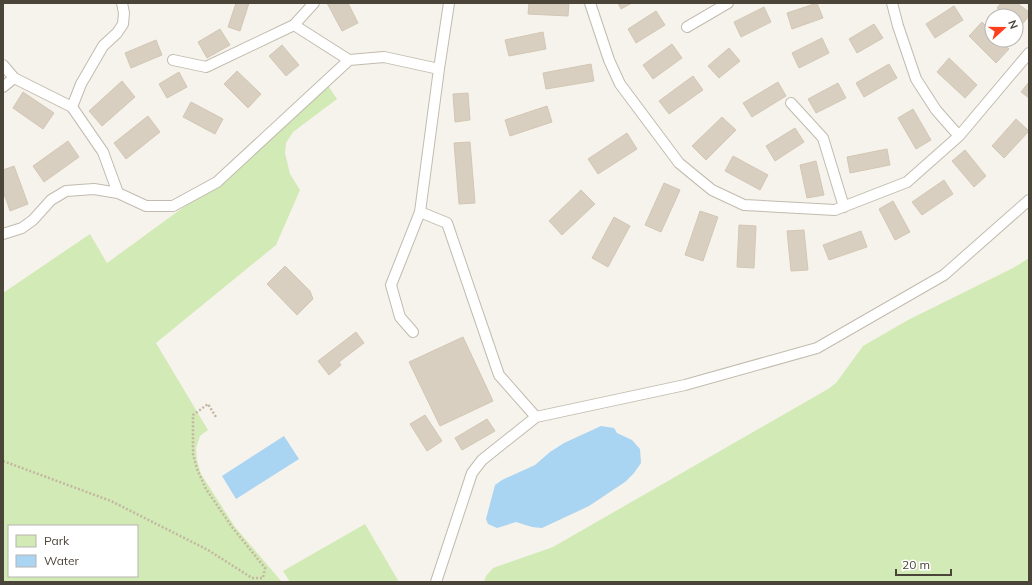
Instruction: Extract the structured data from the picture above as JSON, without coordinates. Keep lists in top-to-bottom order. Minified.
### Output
{"legend":["Park","Water"],"scale_bar":"20 m","north":"right"}
